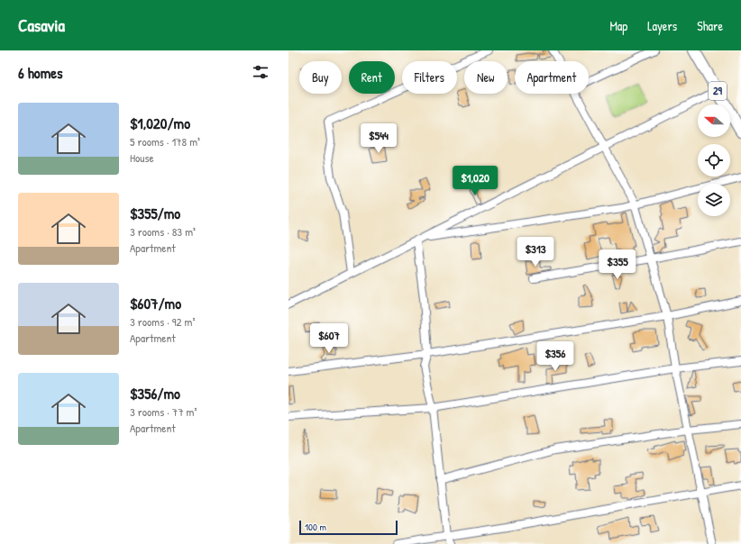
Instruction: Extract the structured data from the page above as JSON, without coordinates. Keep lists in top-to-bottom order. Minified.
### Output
{"streets":{"main road":["29"]},"scale_bar":"100 m","north":"left","page":{"header":"Casavia","nav":["Map","Layers","Share"],"heading":"6 homes","chip":["Buy","Rent","Filters","New","Apartment"],"list":[{"name":"$1,020/mo","note":"5 rooms · 178 m² · House"},{"name":"$355/mo","note":"3 rooms · 83 m² · Apartment"},{"name":"$607/mo","note":"3 rooms · 92 m² · Apartment"},{"name":"$356/mo","note":"3 rooms · 77 m² · Apartment"}],"price":["$544","$1,020","$313","$355","$607","$356"],"scale":"100 m"}}
